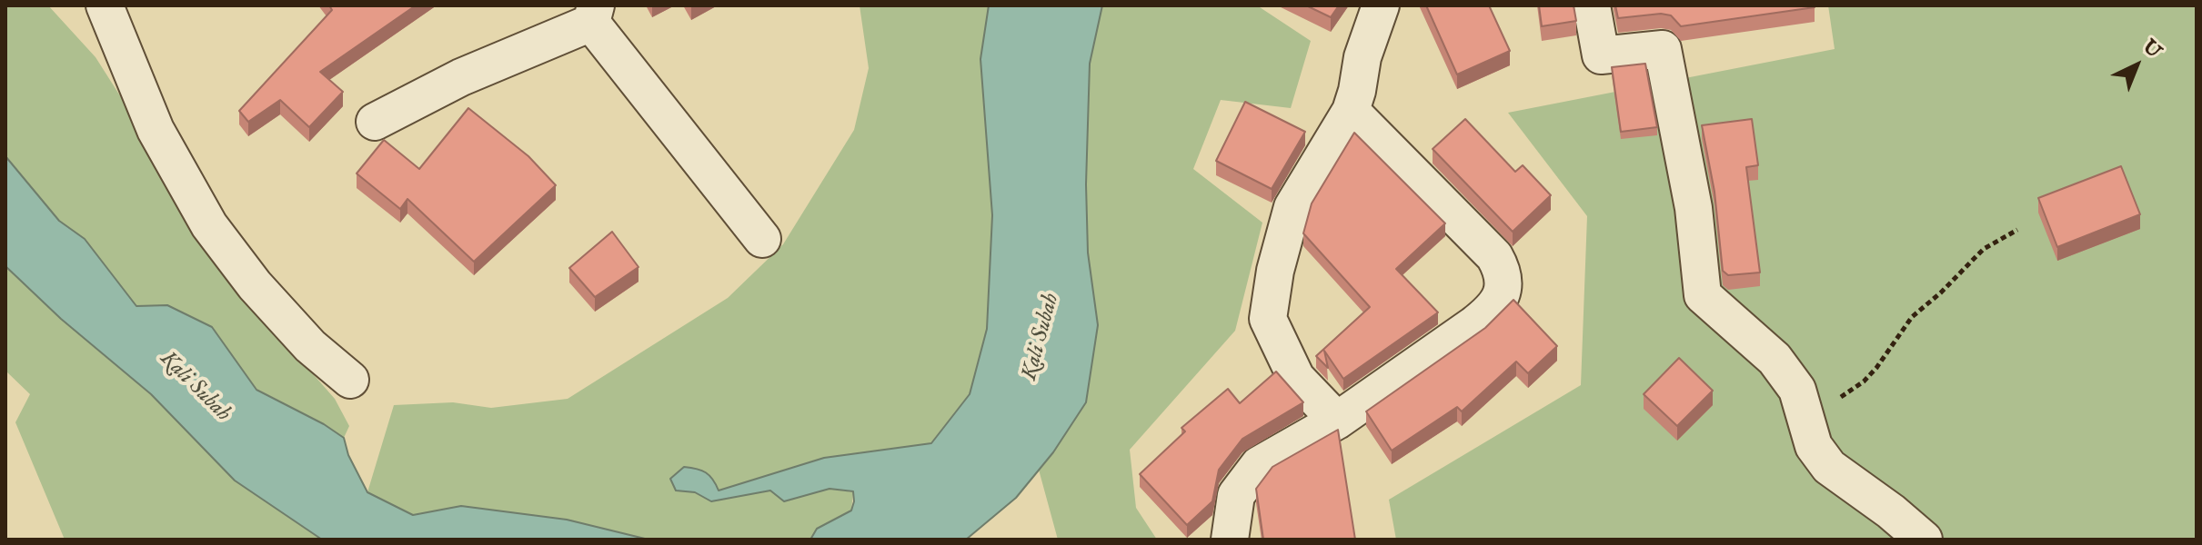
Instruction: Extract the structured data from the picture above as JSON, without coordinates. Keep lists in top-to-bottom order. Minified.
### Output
{"water":["Kali Subah"],"north":"top right"}
